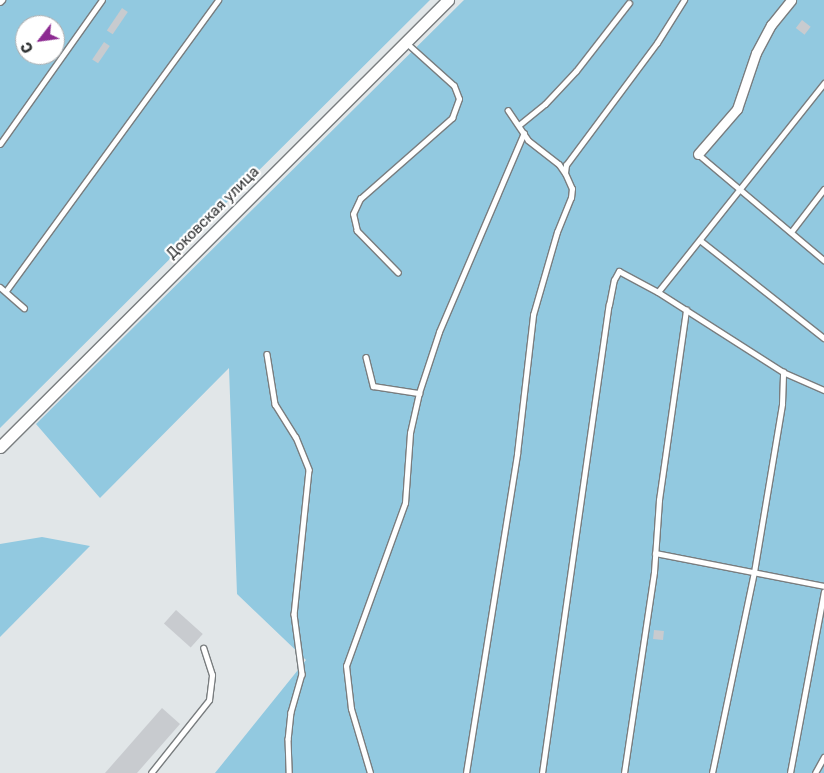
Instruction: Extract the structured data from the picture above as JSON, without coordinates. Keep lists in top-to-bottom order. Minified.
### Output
{"streets":{"street":["Доковская улица"]},"north":"bottom left"}
